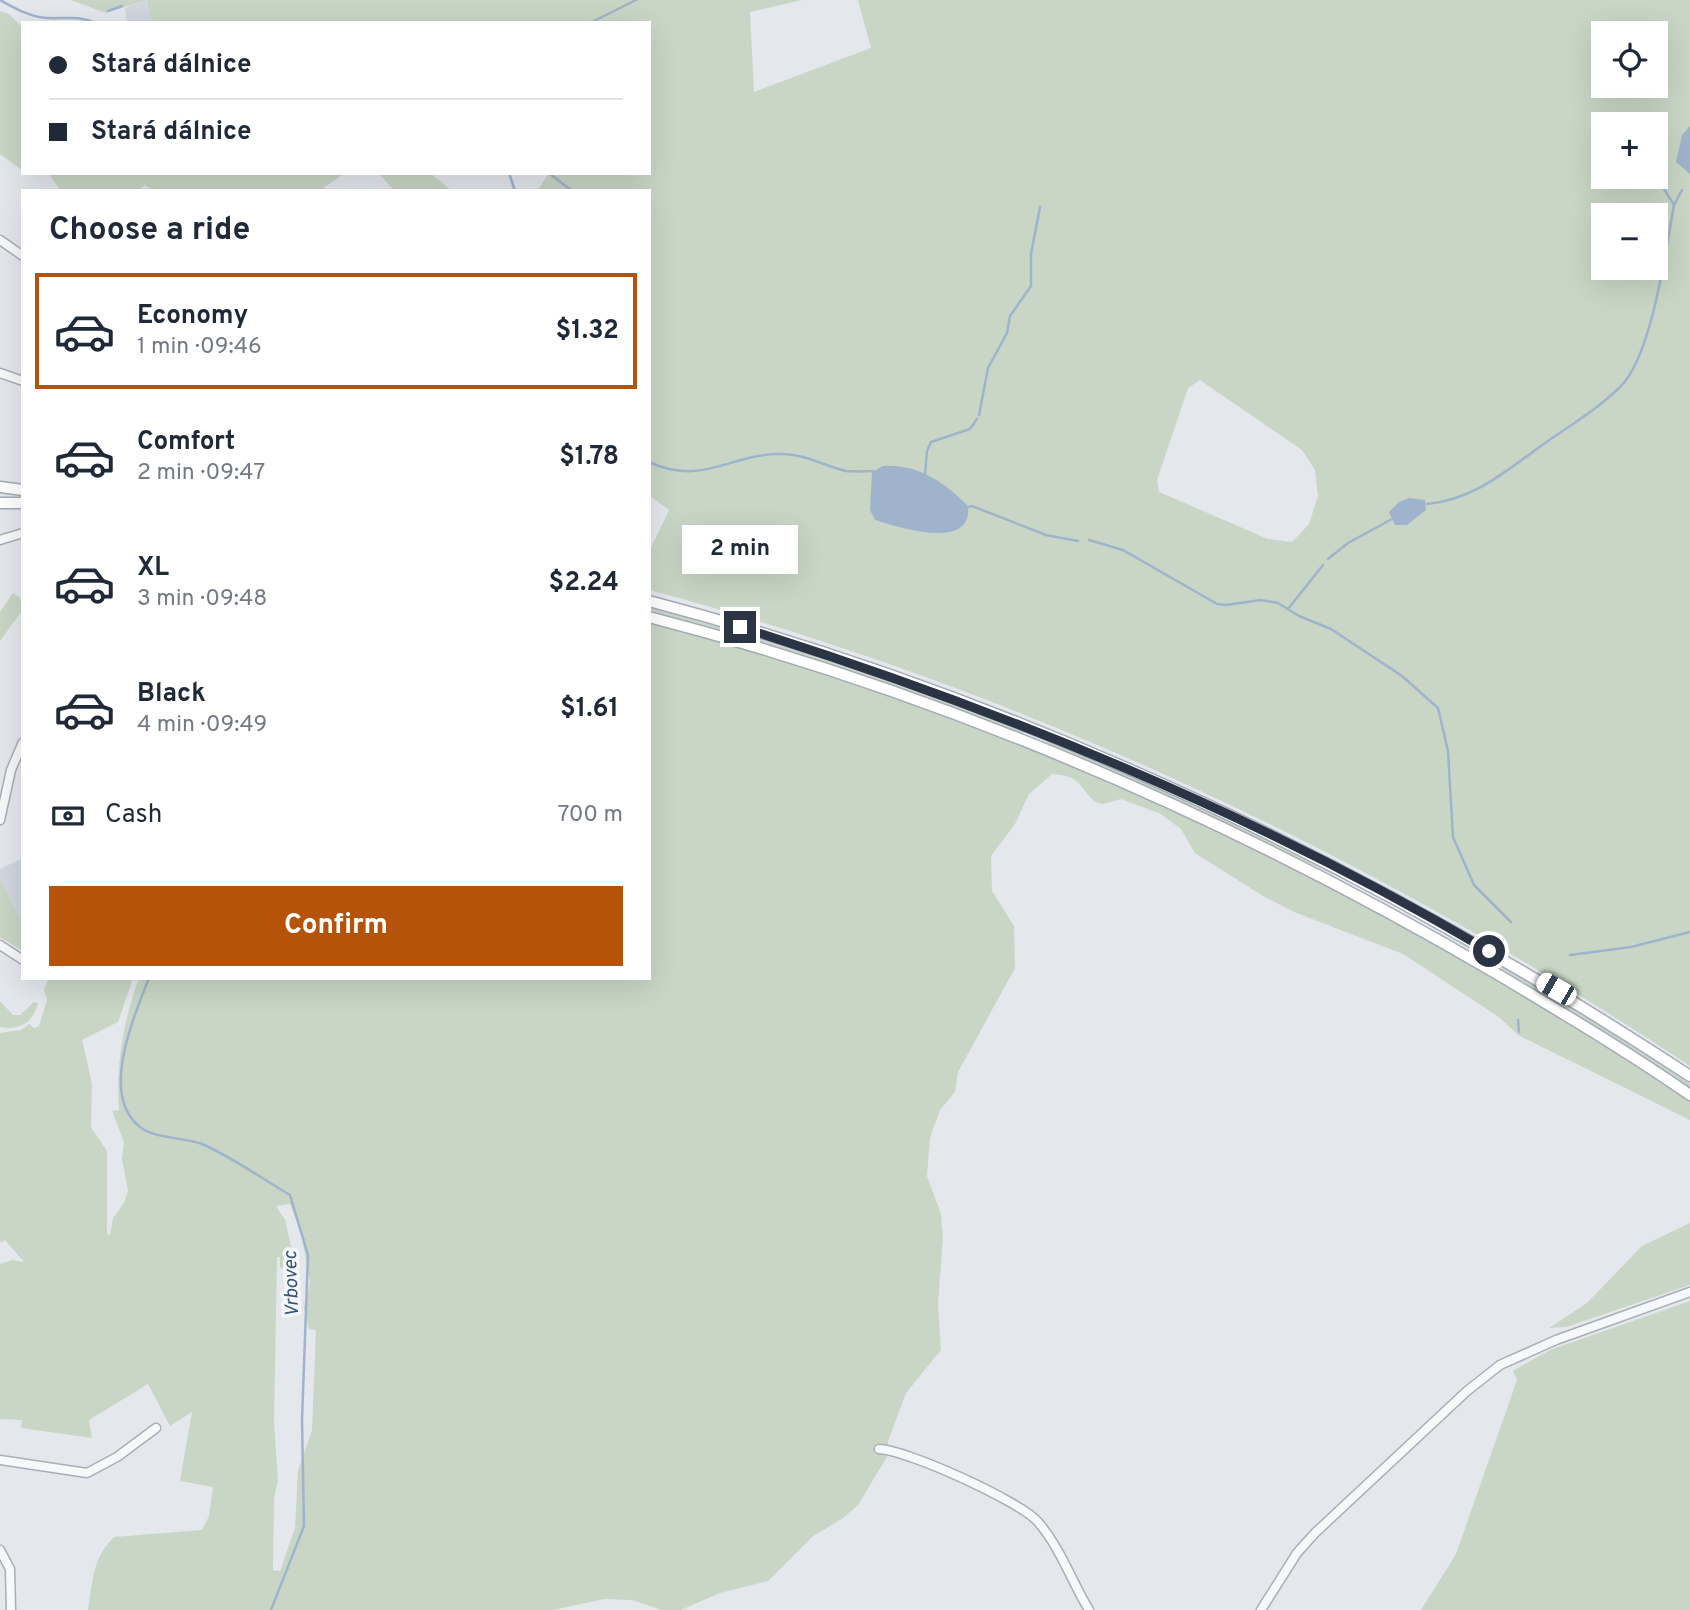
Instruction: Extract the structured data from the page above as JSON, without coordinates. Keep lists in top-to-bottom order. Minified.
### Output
{"water":["Vrbovec"],"page":{"map_buttons":["+","−"],"banner":["Stará dálnice","Stará dálnice"],"heading":"Choose a ride","list":[{"name":"Economy","note":"1 min · 09:46","value":"$1.32"},{"name":"Comfort","note":"2 min · 09:47","value":"$1.78"},{"name":"XL","note":"3 min · 09:48","value":"$2.24"},{"name":"Black","note":"4 min · 09:49","value":"$1.61"}],"bubble":"2 min","pay":["Cash","700 m"],"buttons":"Confirm"}}
